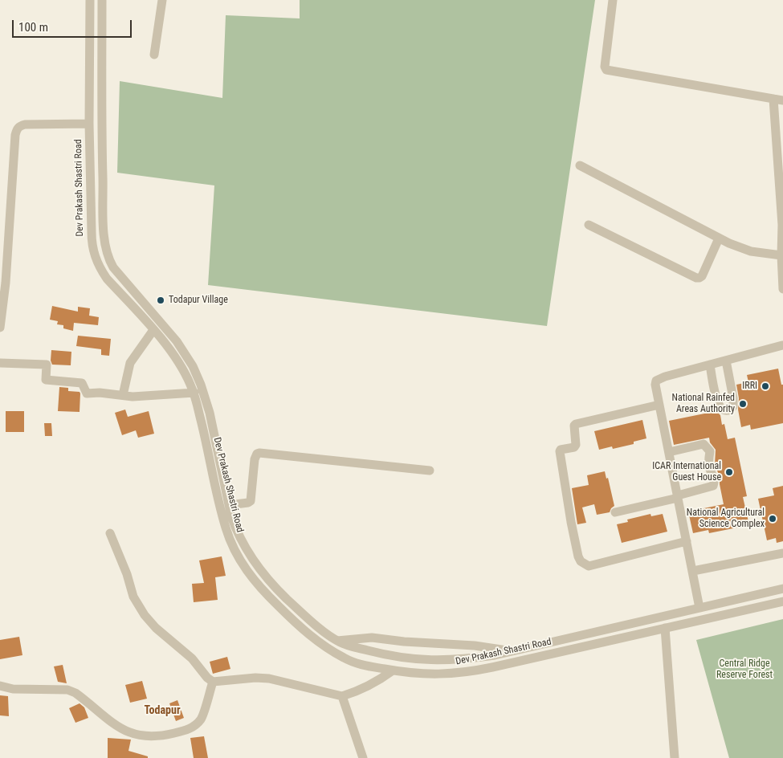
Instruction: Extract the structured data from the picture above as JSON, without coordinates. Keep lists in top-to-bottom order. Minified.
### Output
{"streets":{"street":["Dev Prakash Shastri Road"]},"districts":["Todapur"],"parks":["Central Ridge Reserve Forest"],"places":["Todapur Village","IRRI","National Rainfed Areas Authority","ICAR International Guest House","National Agricultural Science Complex"],"scale_bar":"100 m"}
